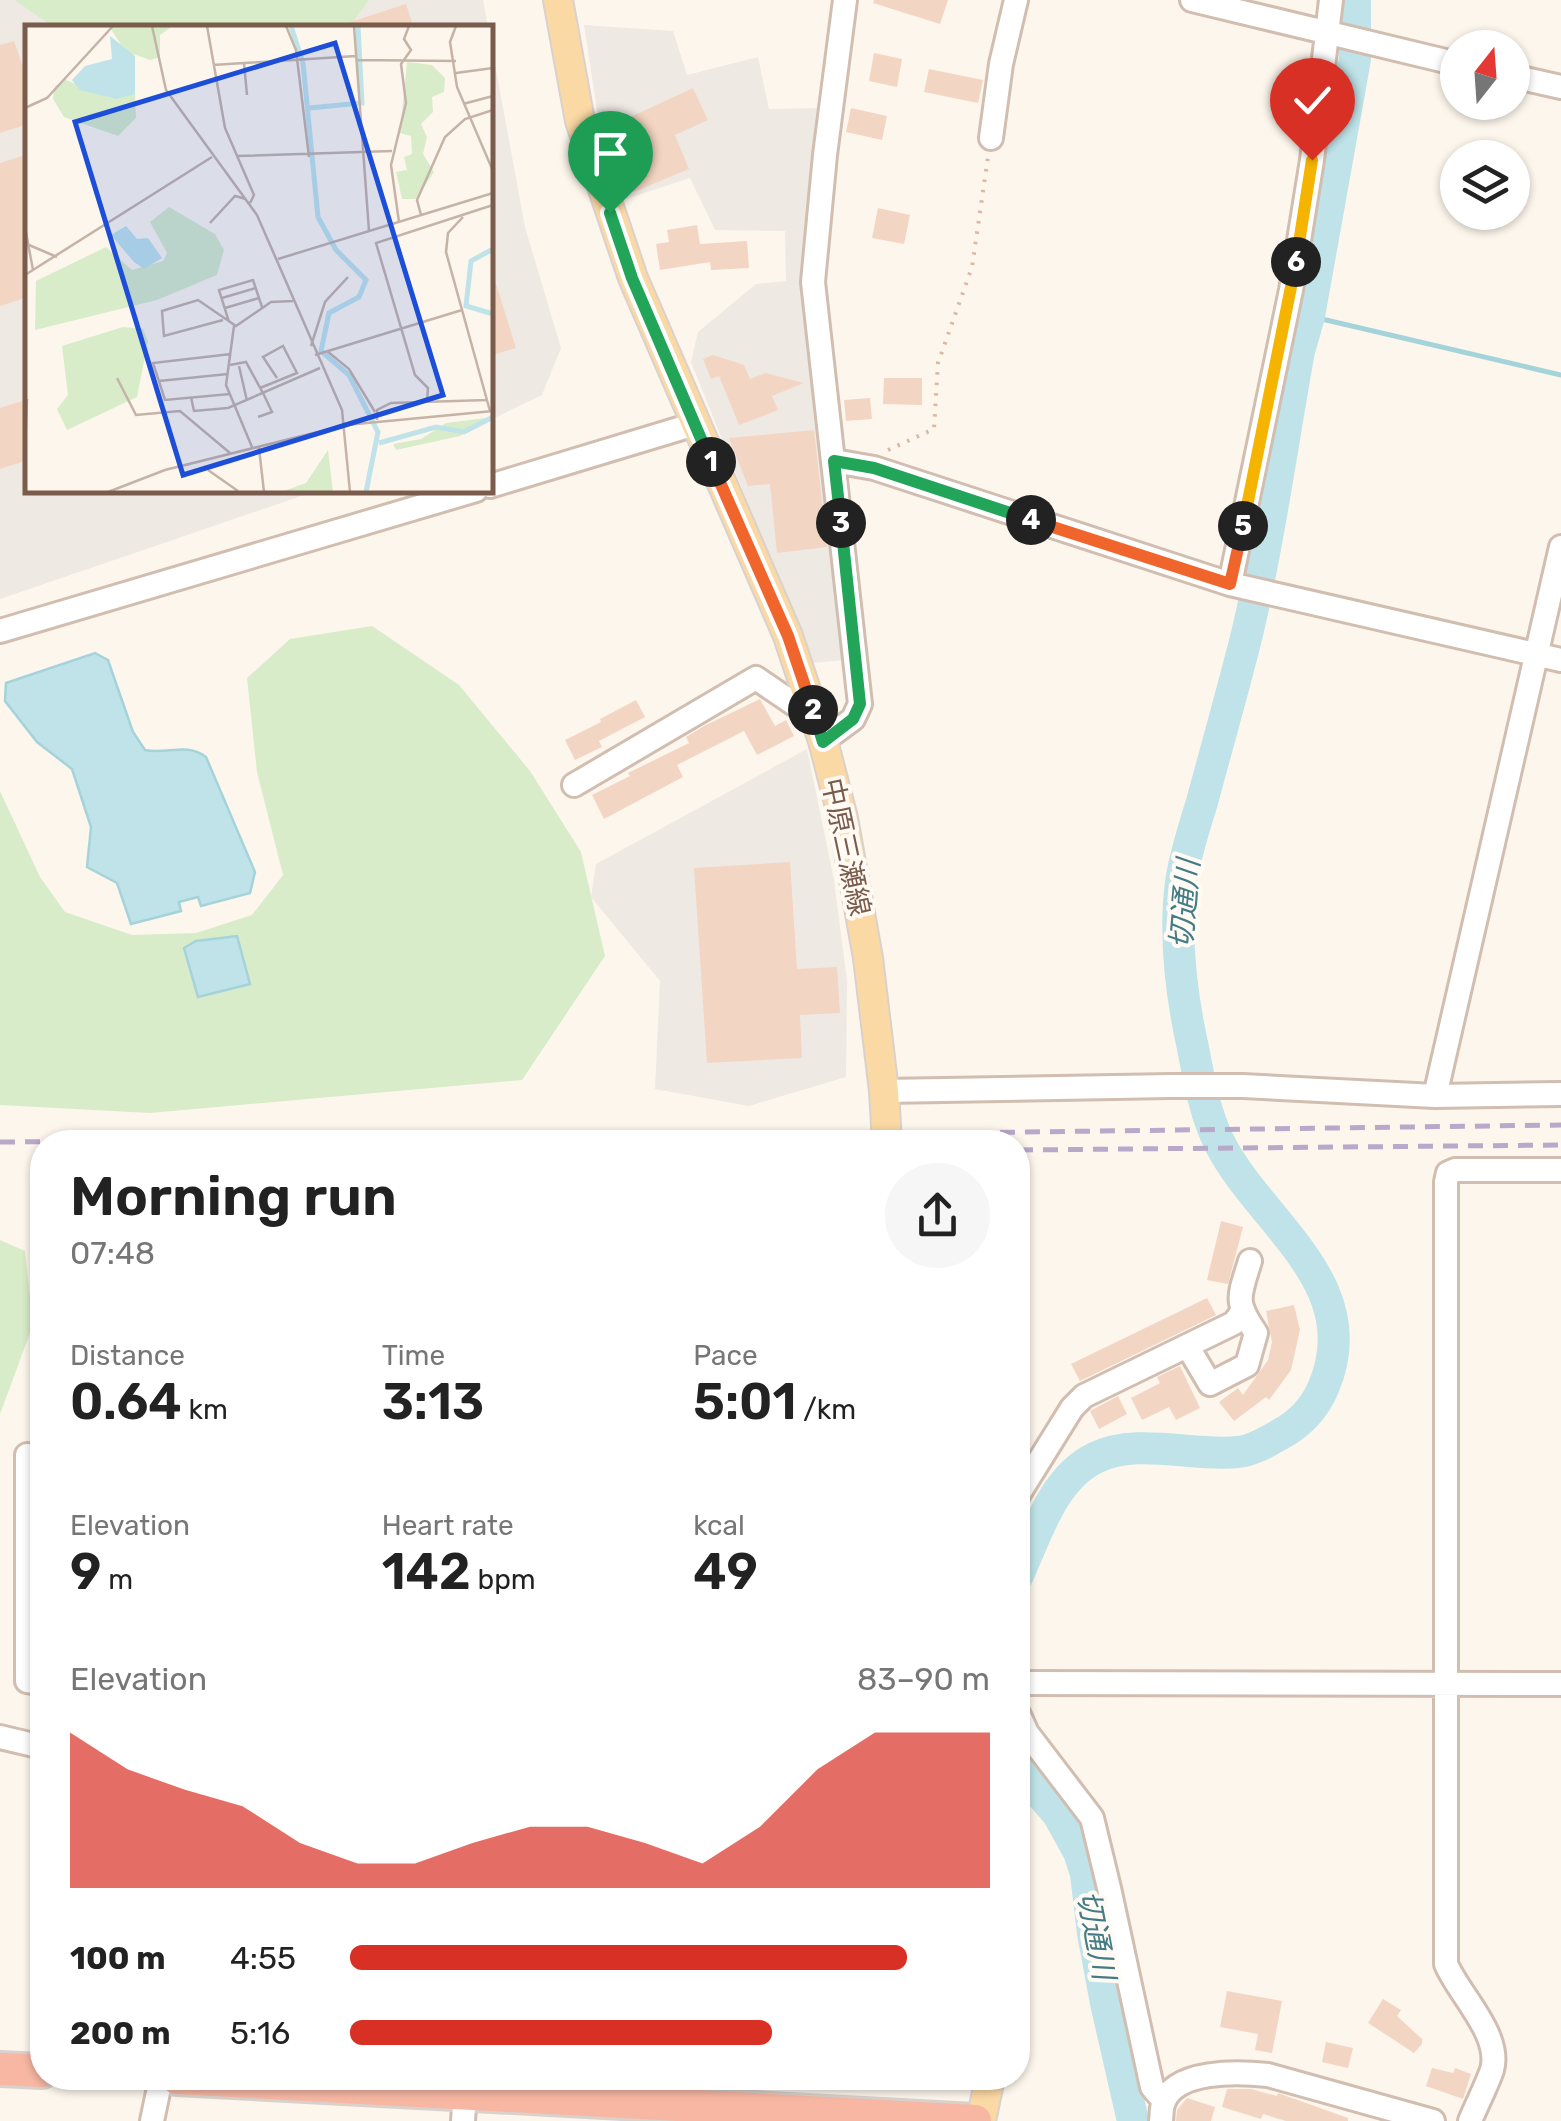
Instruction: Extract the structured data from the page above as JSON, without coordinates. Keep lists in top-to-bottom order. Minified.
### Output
{"streets":{"main road":["中原三瀬線"]},"water":["切通川"],"north":"top","page":{"pins":["6","1","4","3","5","2"],"heading":["Morning run","07:48"],"stats":[["Distance","0.64 km"],["Time","3:13"],["Pace","5:01 /km"],["Elevation","9 m"],["Heart rate","142 bpm"],["kcal","49"]],"chart":["Elevation","83–90 m"],"list":[{"name":"100 m","note":"4:55"},{"name":"200 m","note":"5:16"}]}}
